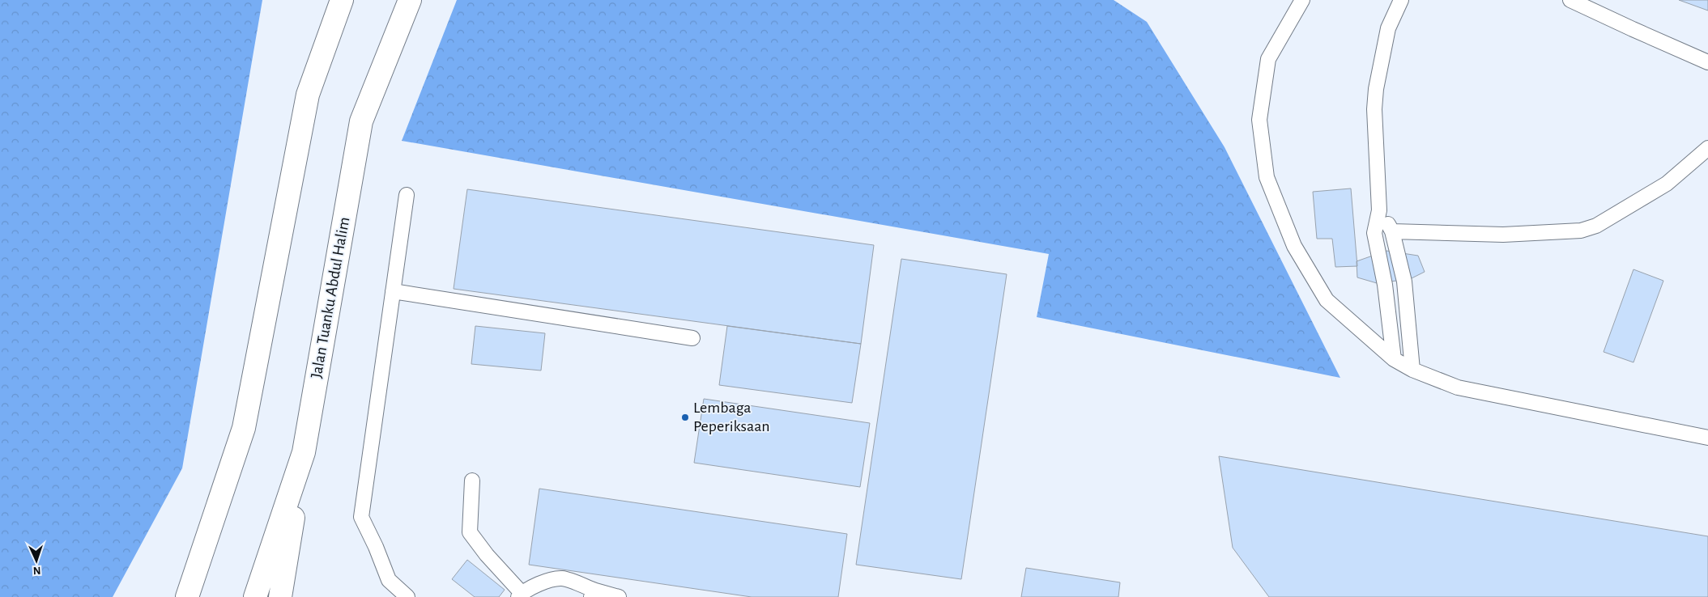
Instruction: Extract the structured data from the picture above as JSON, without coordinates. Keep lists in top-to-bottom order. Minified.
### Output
{"streets":{"main road":["Jalan Tuanku Abdul Halim"]},"places":["Lembaga Peperiksaan"],"north":"bottom"}
